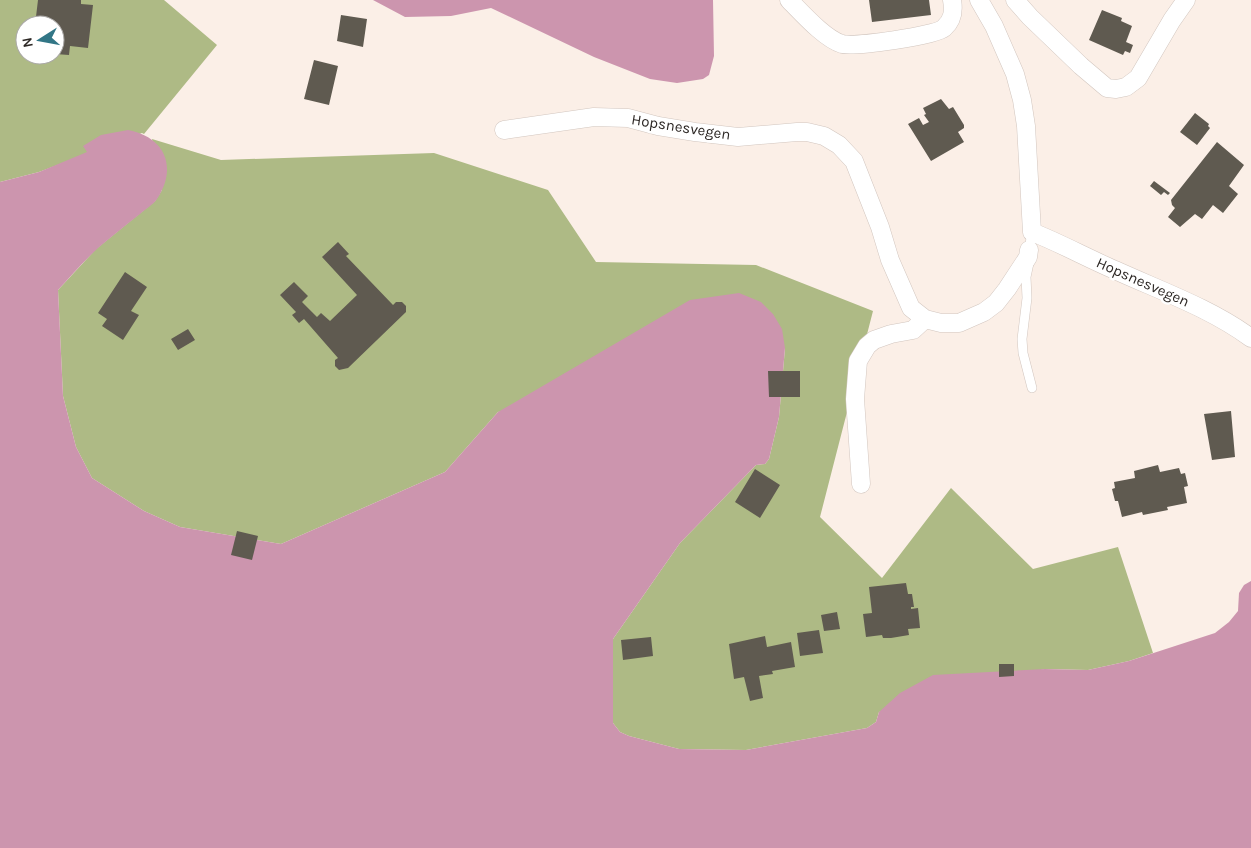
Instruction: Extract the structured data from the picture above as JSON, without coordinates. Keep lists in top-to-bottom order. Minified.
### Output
{"streets":{"street":["Hopsnesvegen"]},"north":"left"}
